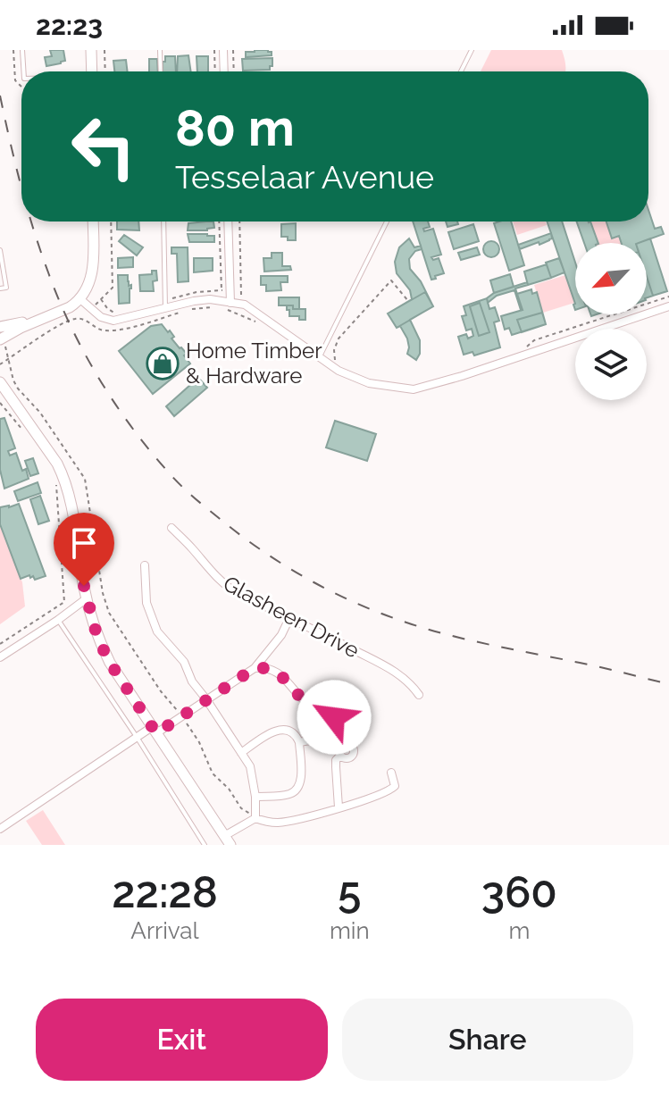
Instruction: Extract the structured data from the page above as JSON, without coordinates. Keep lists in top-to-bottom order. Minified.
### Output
{"streets":{"street":["Glasheen Drive"]},"places":{"shop":["Home Timber & Hardware"]},"north":"bottom left","page":{"status":"22:23","turn":["80 m","Tesselaar Avenue"],"eta":["22:28","Arrival","5","min","360","m"],"buttons":["Exit","Share"]}}
